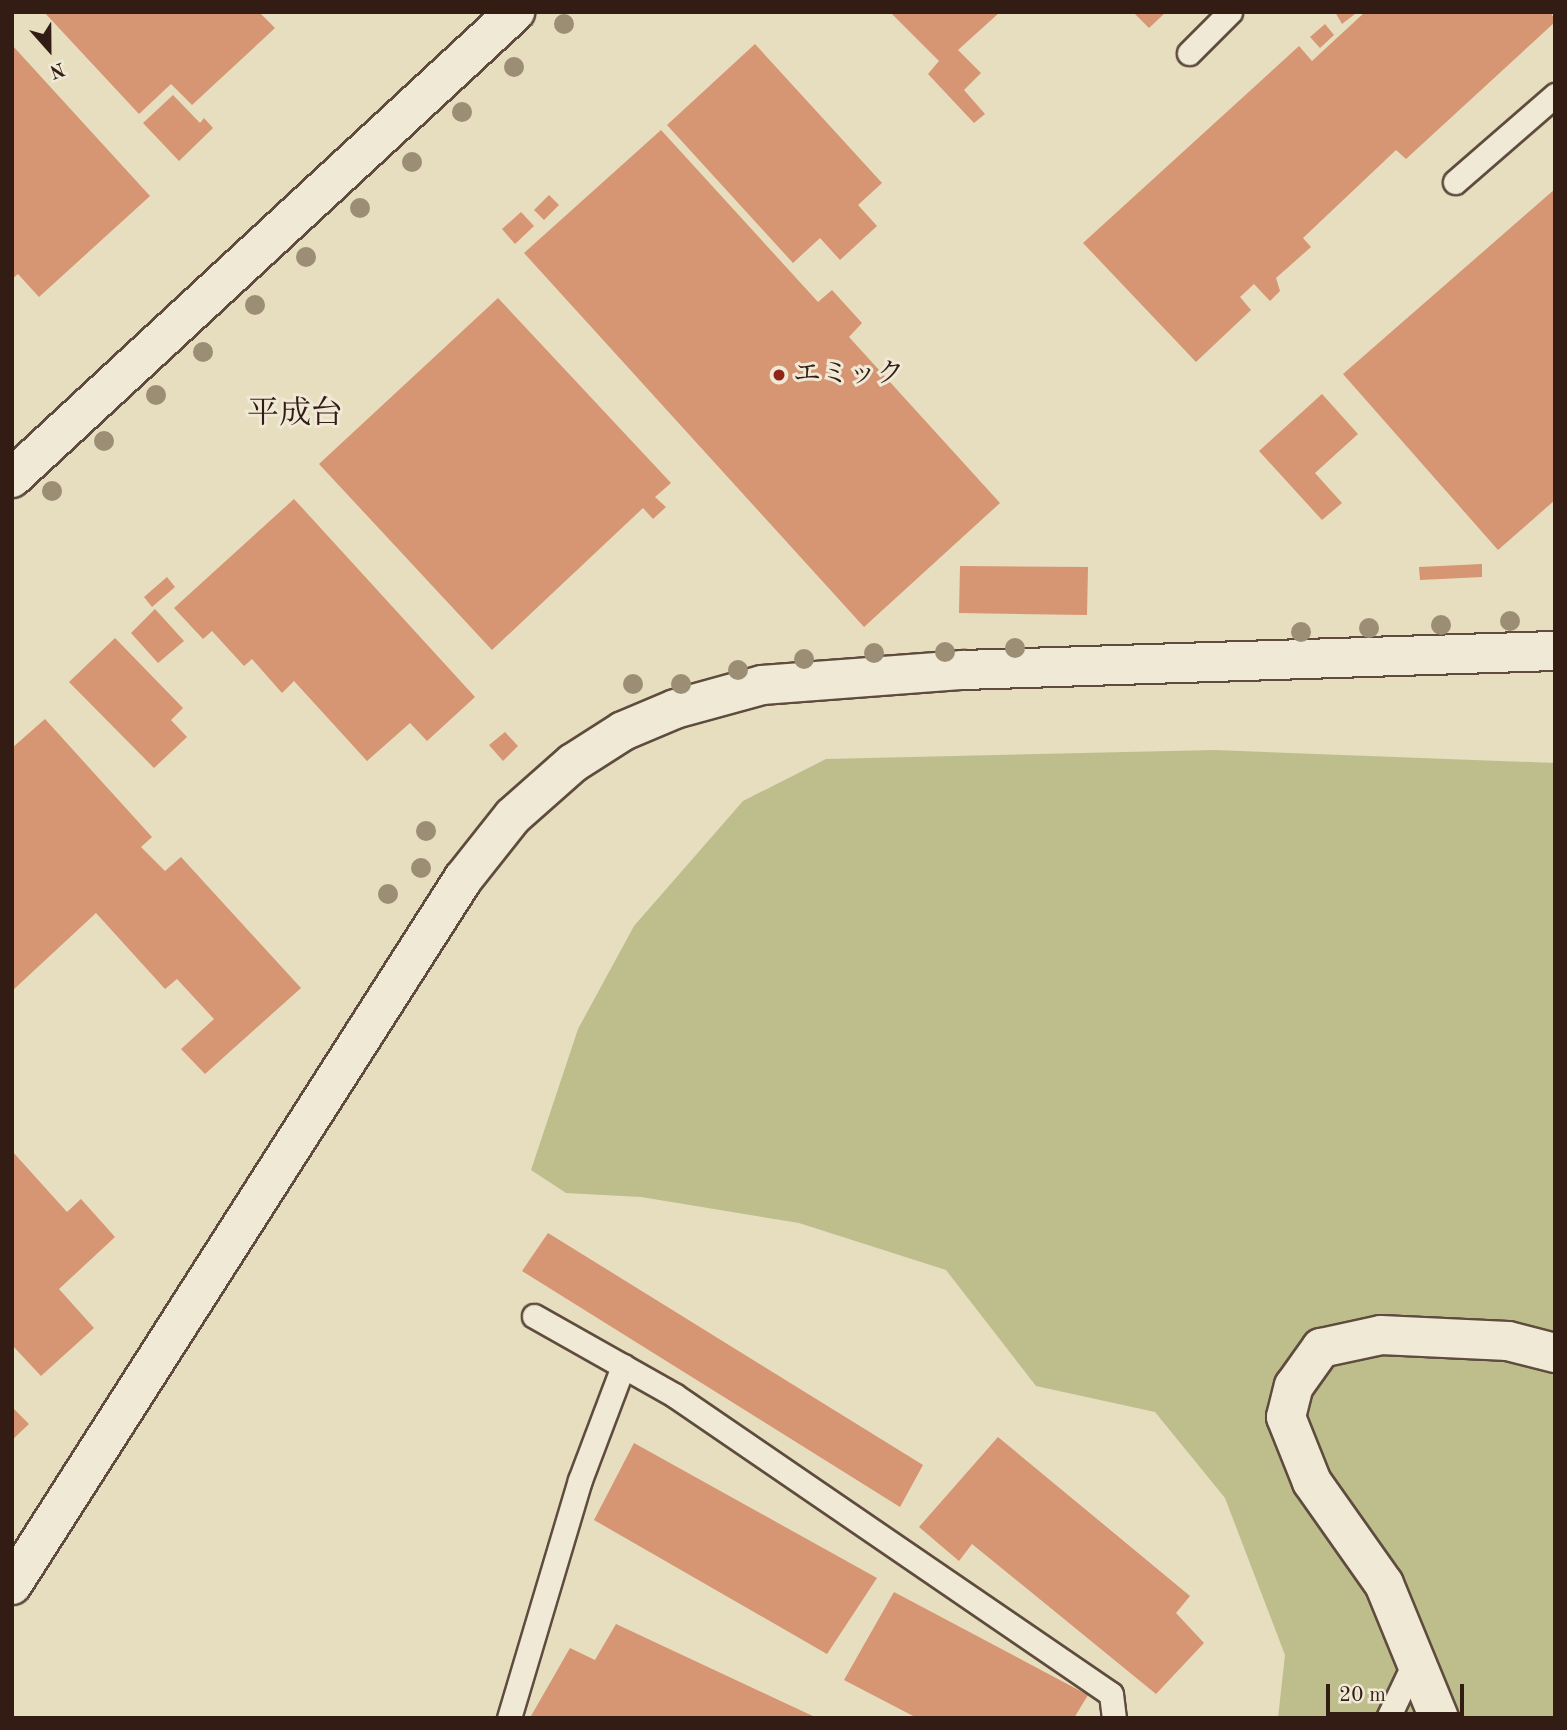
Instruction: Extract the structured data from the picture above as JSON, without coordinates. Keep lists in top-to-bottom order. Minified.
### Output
{"districts":["平成台"],"places":["エミック"],"scale_bar":"20 m","north":"bottom"}
